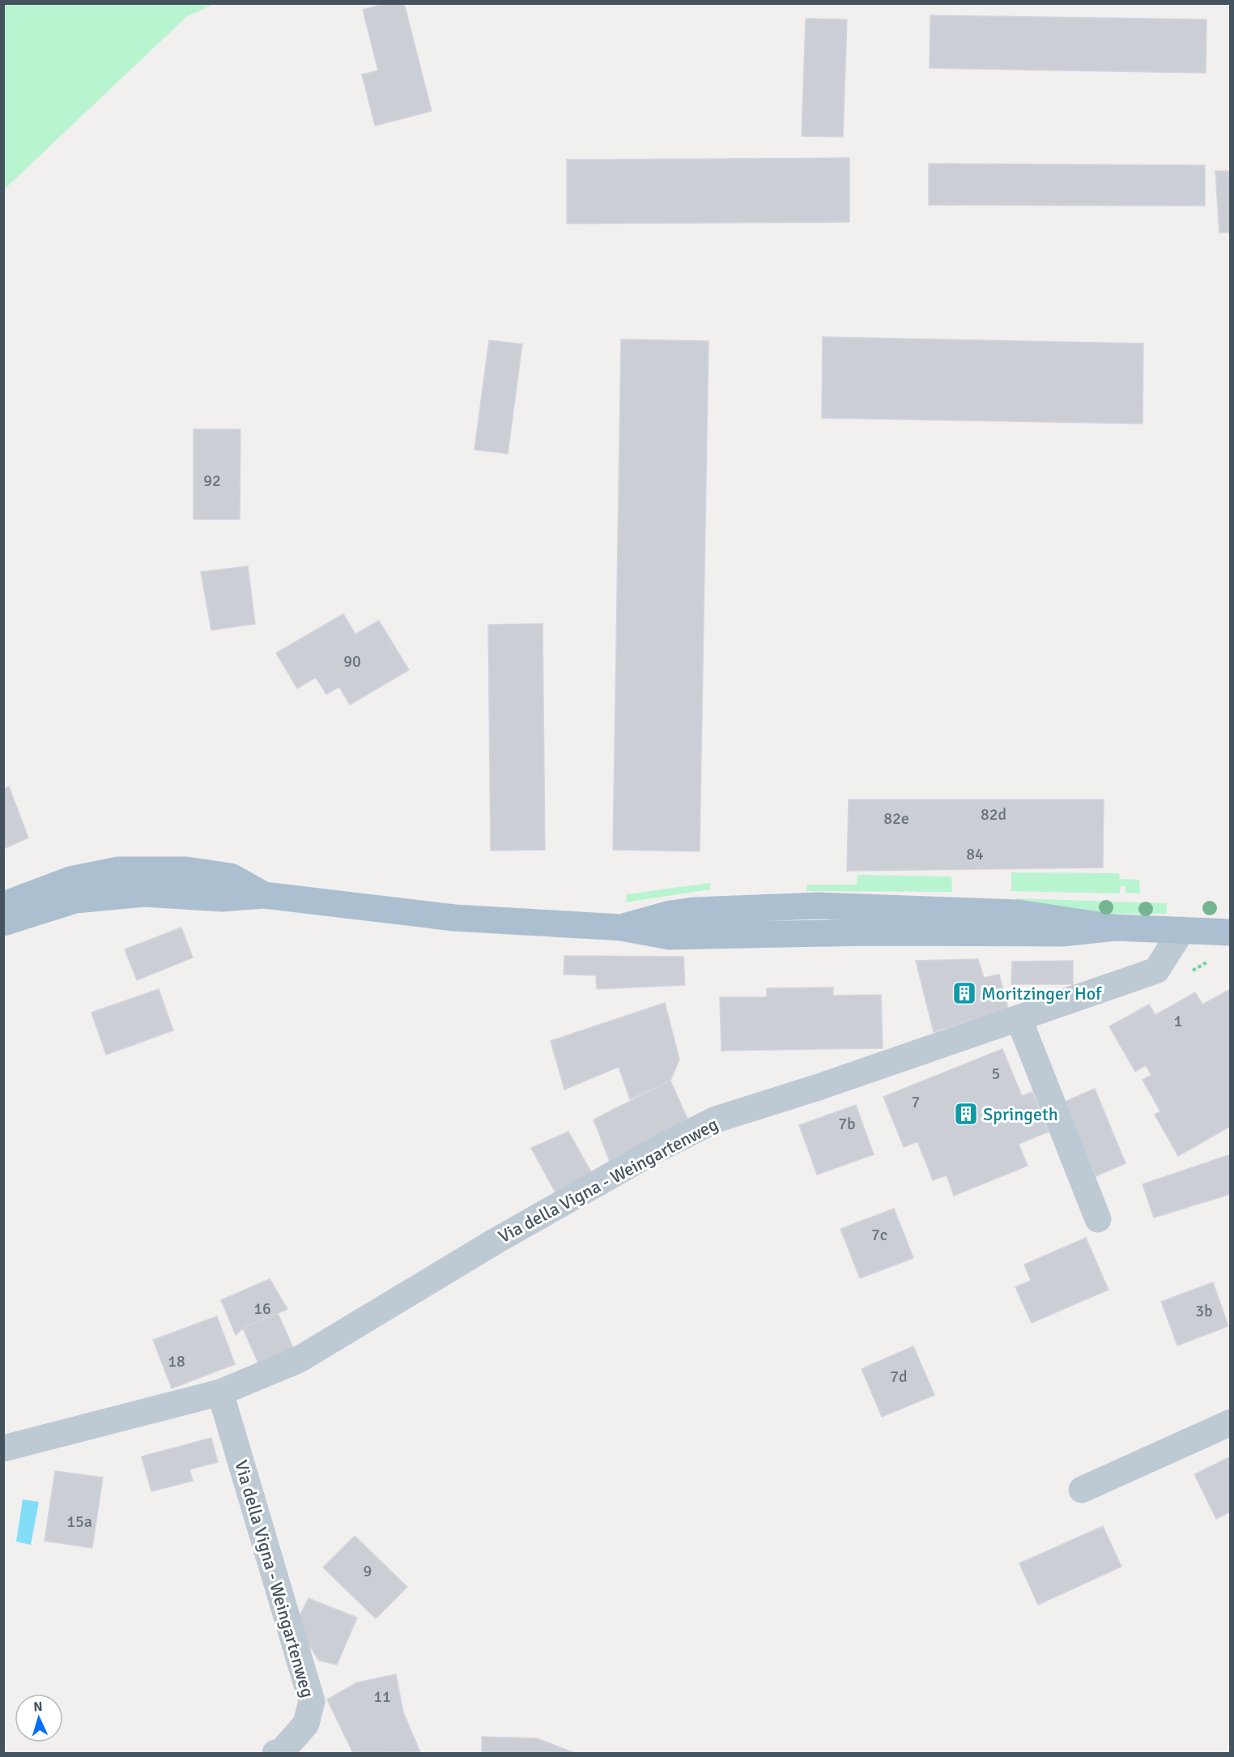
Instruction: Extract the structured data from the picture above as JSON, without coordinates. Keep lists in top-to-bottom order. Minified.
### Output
{"streets":{"street":["Via della Vigna - Weingartenweg"]},"places":{"building":["Moritzinger Hof","Springeth"]},"house_numbers":["92","90","82d","82e","84","1","5","7","7b","7c","16","3b","18","7d","15a","9","11"],"north":"top"}
